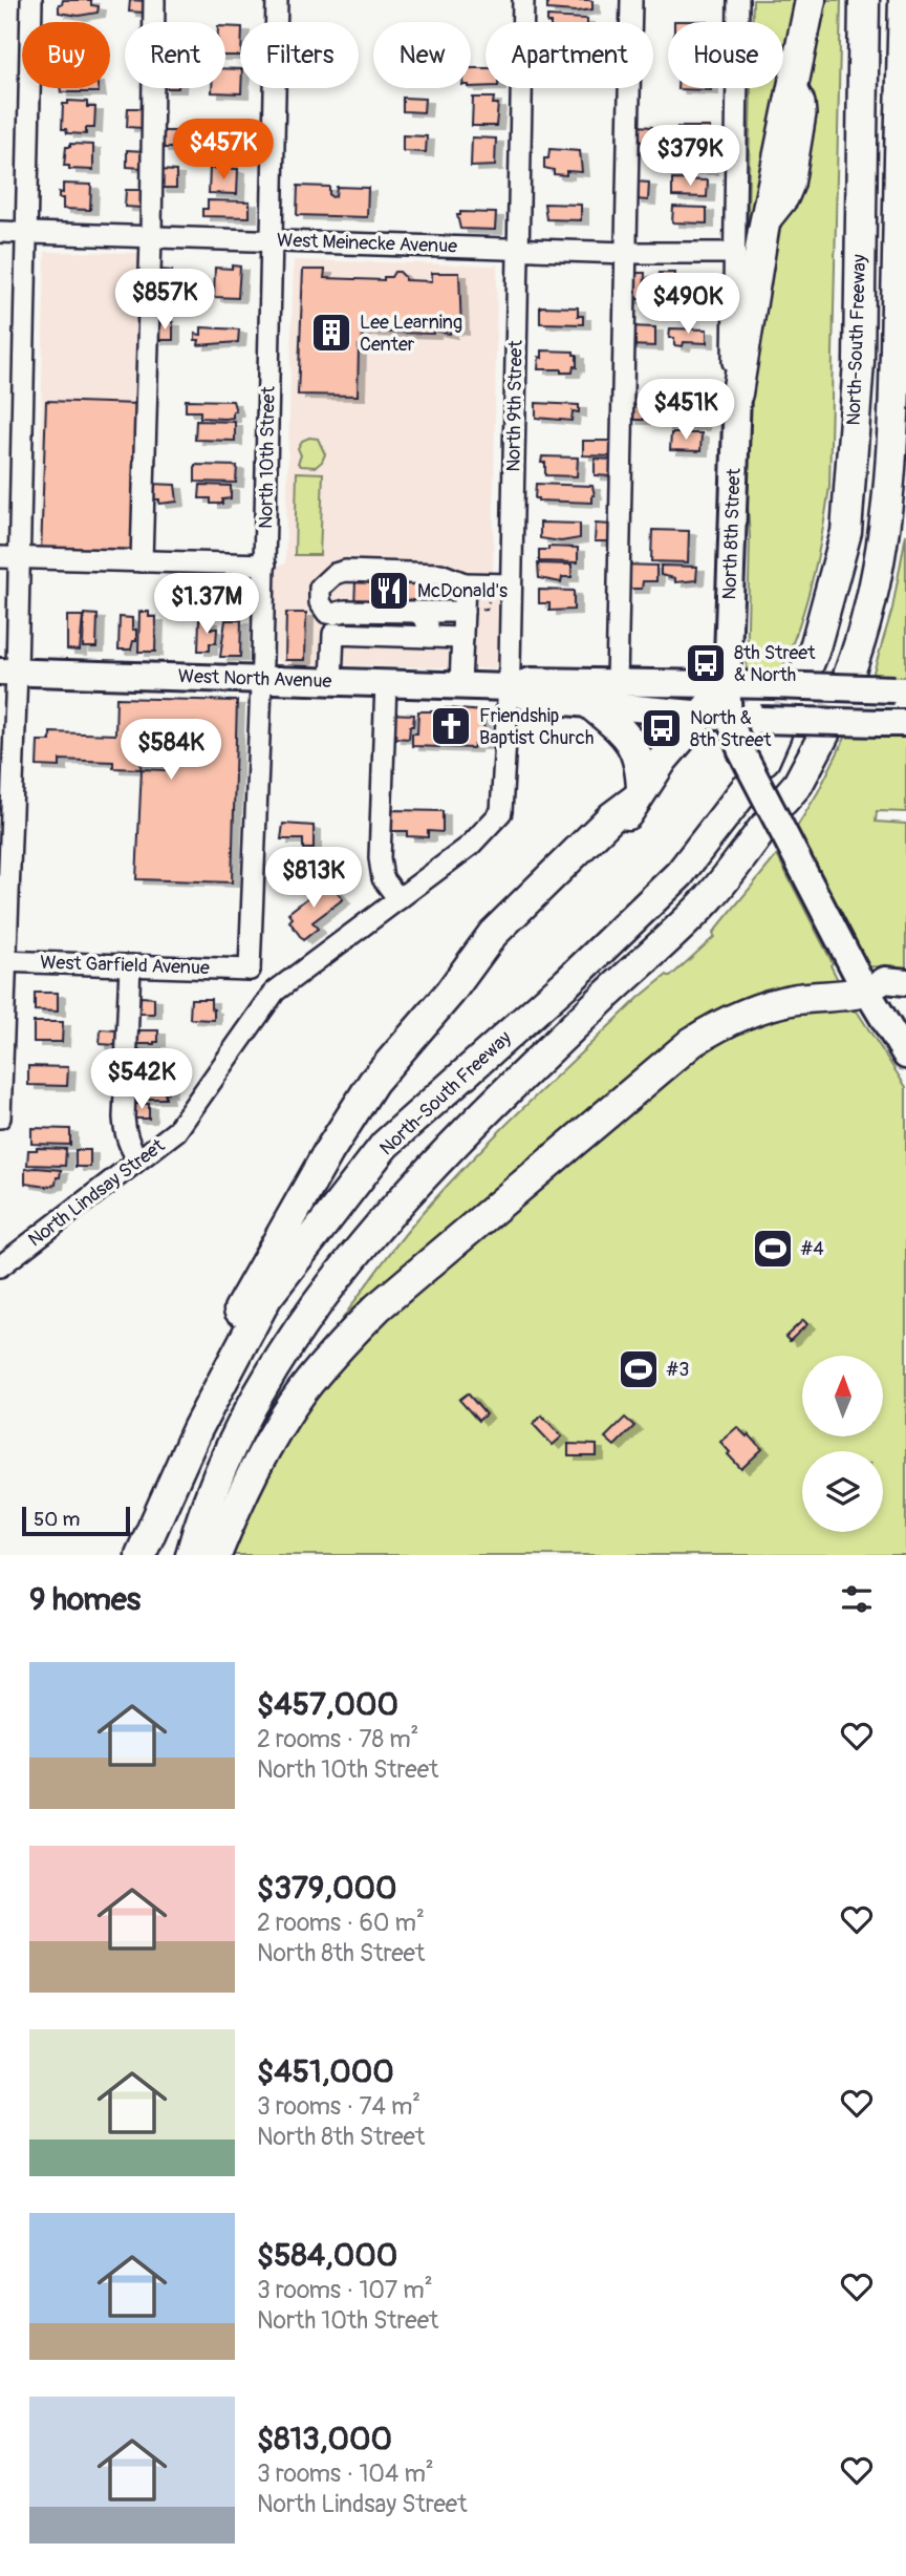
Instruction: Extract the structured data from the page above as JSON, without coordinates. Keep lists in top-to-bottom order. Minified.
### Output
{"streets":{"highway":["North-South Freeway"],"main road":["North 8th Street","West North Avenue"],"street":["West Meinecke Avenue","North 9th Street","North 10th Street","West Garfield Avenue","North Lindsay Street"]},"crossings":[["West Meinecke Avenue","North 9th Street"],["West Meinecke Avenue","North 10th Street"],["West Meinecke Avenue","North 8th Street"],["North 9th Street","West North Avenue"],["North 9th Street","North Lindsay Street"],["North 10th Street","West North Avenue"],["North 10th Street","West Garfield Avenue"],["North 8th Street","West North Avenue"]],"places":{"building":["Lee Learning Center"],"restaurant":["McDonald's"],"bus stop":["8th Street & North","North & 8th Street"],"church":["Friendship Baptist Church"],"sports":["#4","#3"]},"scale_bar":"50 m","north":"top","page":{"chip":["Buy","Rent","Filters","New","Apartment","House"],"price":["$457K","$379K","$857K","$490K","$451K","$1.37M","$584K","$813K","$542K"],"scale":"50 m","heading":"9 homes","list":[{"name":"$457,000","note":"2 rooms · 78 m² · North 10th Street"},{"name":"$379,000","note":"2 rooms · 60 m² · North 8th Street"},{"name":"$451,000","note":"3 rooms · 74 m² · North 8th Street"},{"name":"$584,000","note":"3 rooms · 107 m² · North 10th Street"},{"name":"$813,000","note":"3 rooms · 104 m² · North Lindsay Street"}]}}
